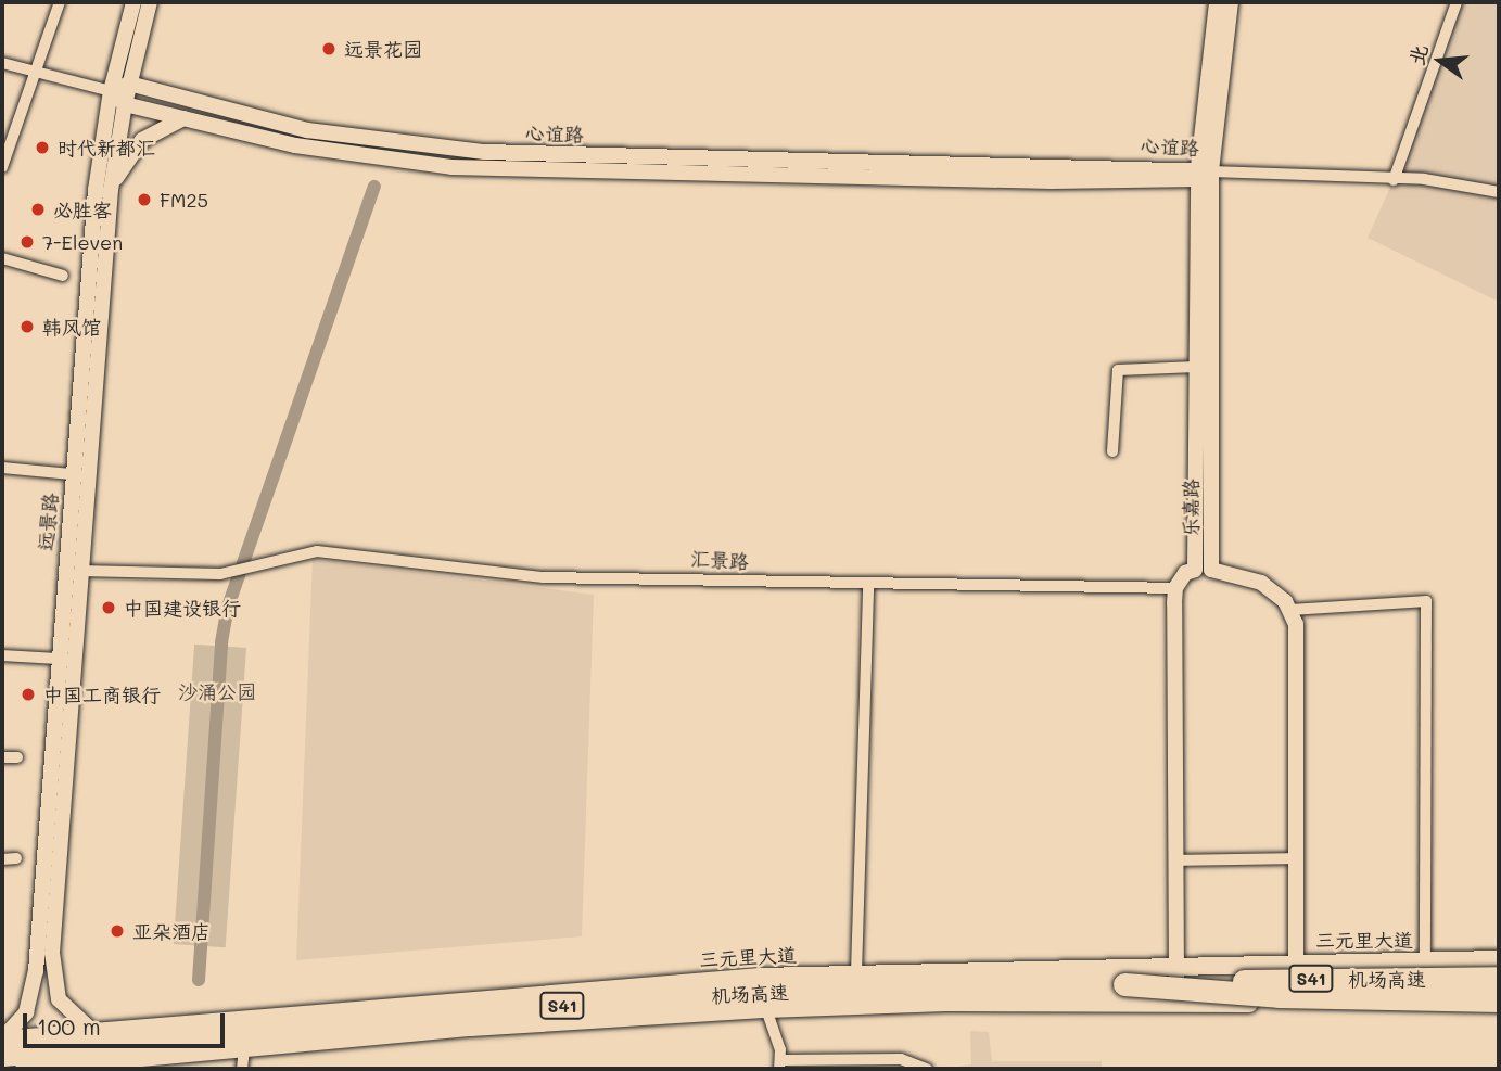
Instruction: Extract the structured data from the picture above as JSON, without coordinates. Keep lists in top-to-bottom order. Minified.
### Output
{"streets":{"highway":["S41","机场高速"],"main road":["三元里大道"],"street":["心谊路","乐嘉路","远景路","汇景路"]},"crossings":[["心谊路","乐嘉路"],["心谊路","远景路"],["远景路","汇景路"],["远景路","三元里大道"],["三元里大道","机场高速"]],"parks":["沙涌公园"],"places":["远景花园","时代新都汇","FM25","必胜客","7-Eleven","韩风馆","中国建设银行","中国工商银行","亚朵酒店"],"scale_bar":"100 m","north":"left"}
